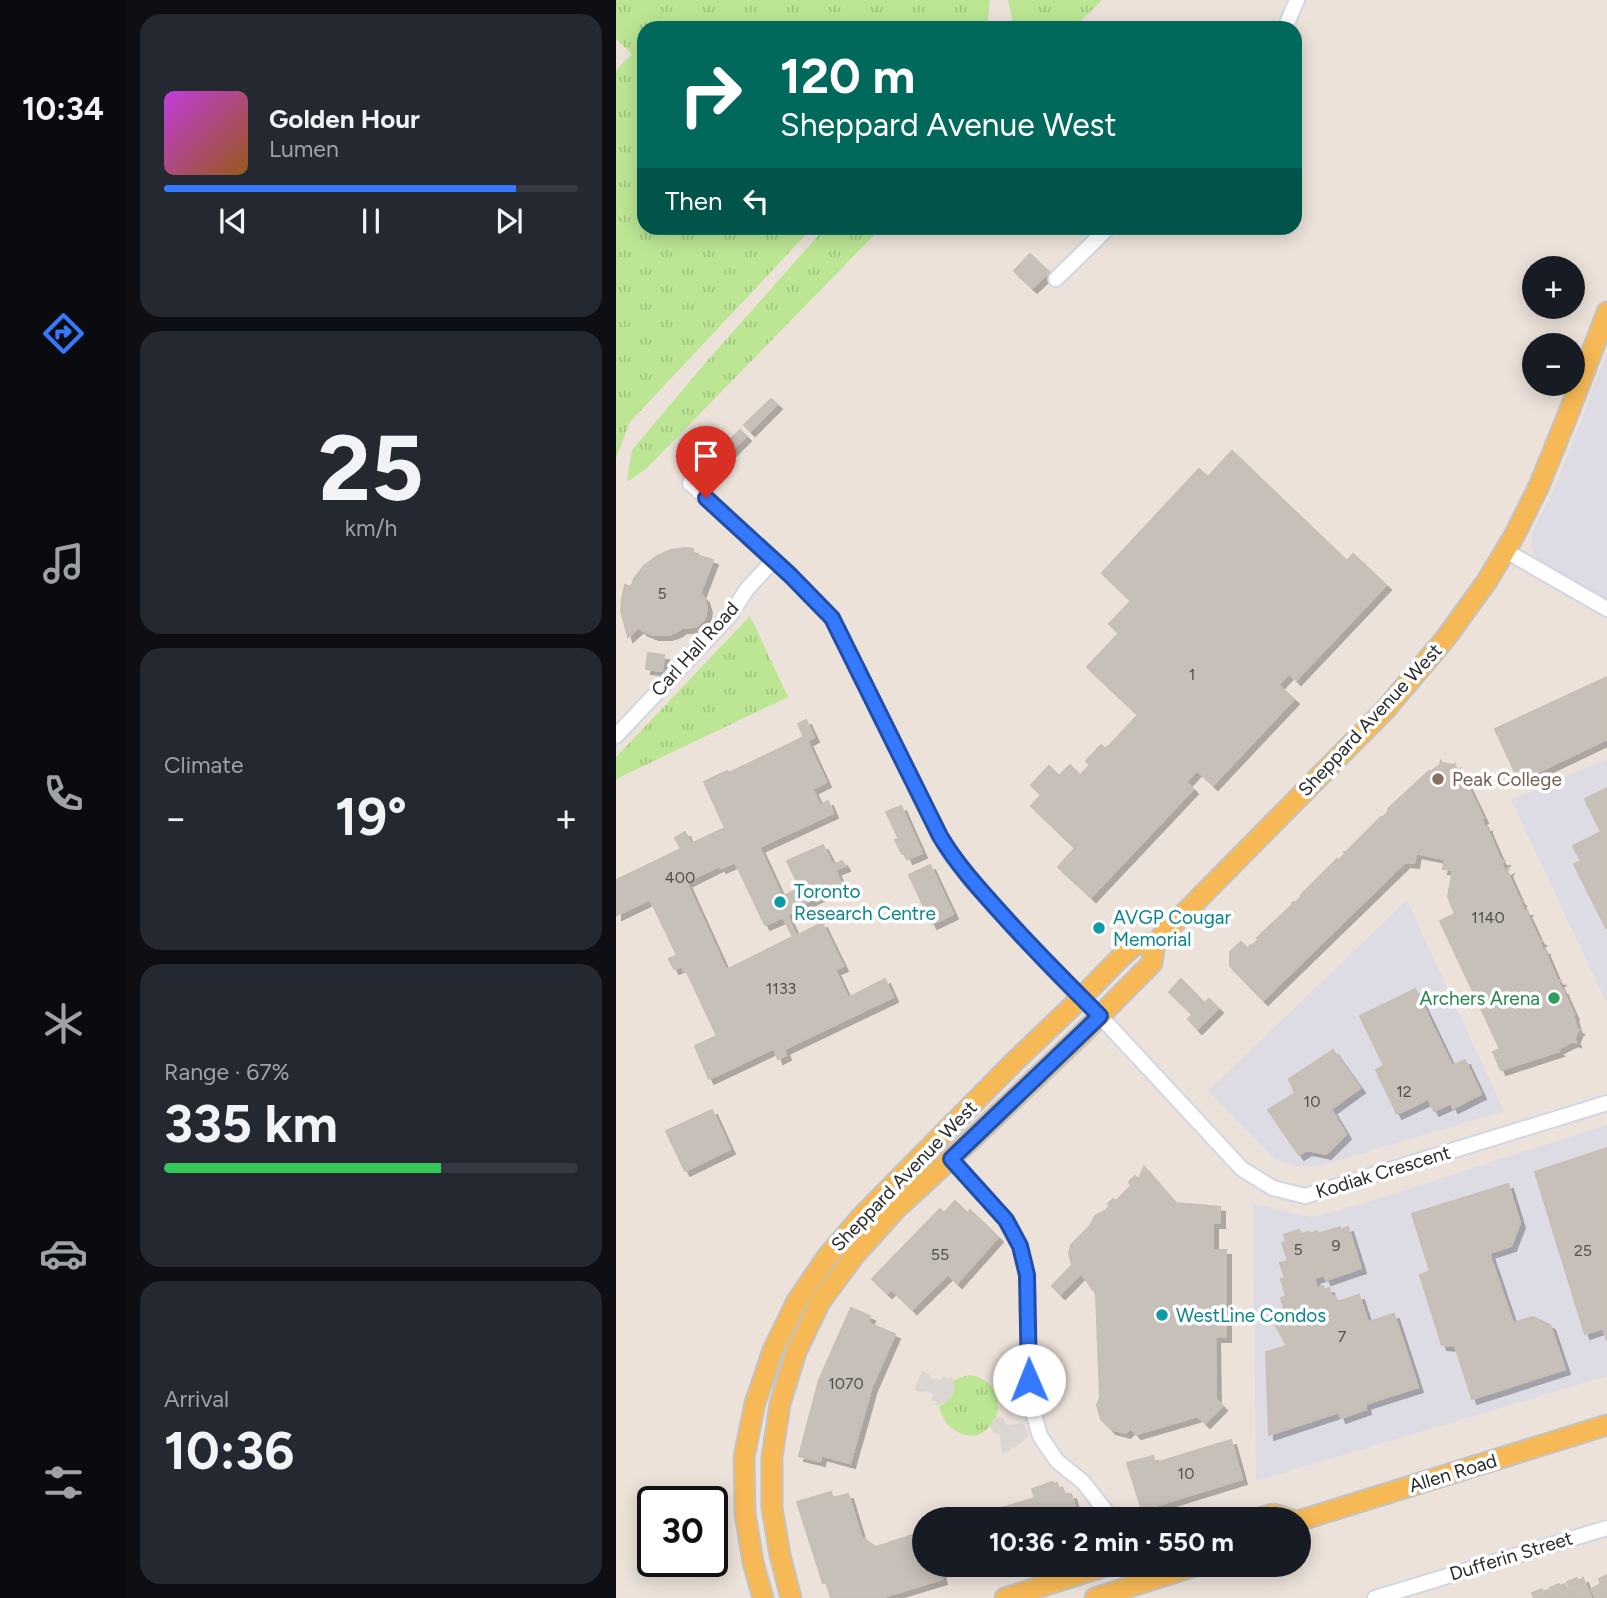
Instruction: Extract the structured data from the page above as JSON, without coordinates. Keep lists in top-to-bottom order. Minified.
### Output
{"streets":{"main road":["Sheppard Avenue West","Allen Road"],"street":["Carl Hall Road","Kodiak Crescent","Dufferin Street"]},"crossings":[["Carl Hall Road","Kodiak Crescent"],["Sheppard Avenue West","Kodiak Crescent"]],"places":["Peak College","Toronto Research Centre","AVGP Cougar Memorial","Archers Arena","WestLine Condos"],"house_numbers":["5","1","400","1140","1133","12","10","9","5","25","55","7","1070","10"],"page":{"tabs":"10:34","turn":["120 m","Sheppard Avenue West"],"song":["Golden Hour","Lumen"],"then":"Then","map_buttons":["+","−"],"tile":[["25","km/h"],"Climate",["Range · 67%","335 km"],["Arrival","10:36"]],"heat":["−","19°","+"],"limit":"30","trip":"10:36 · 2 min · 550 m"}}
